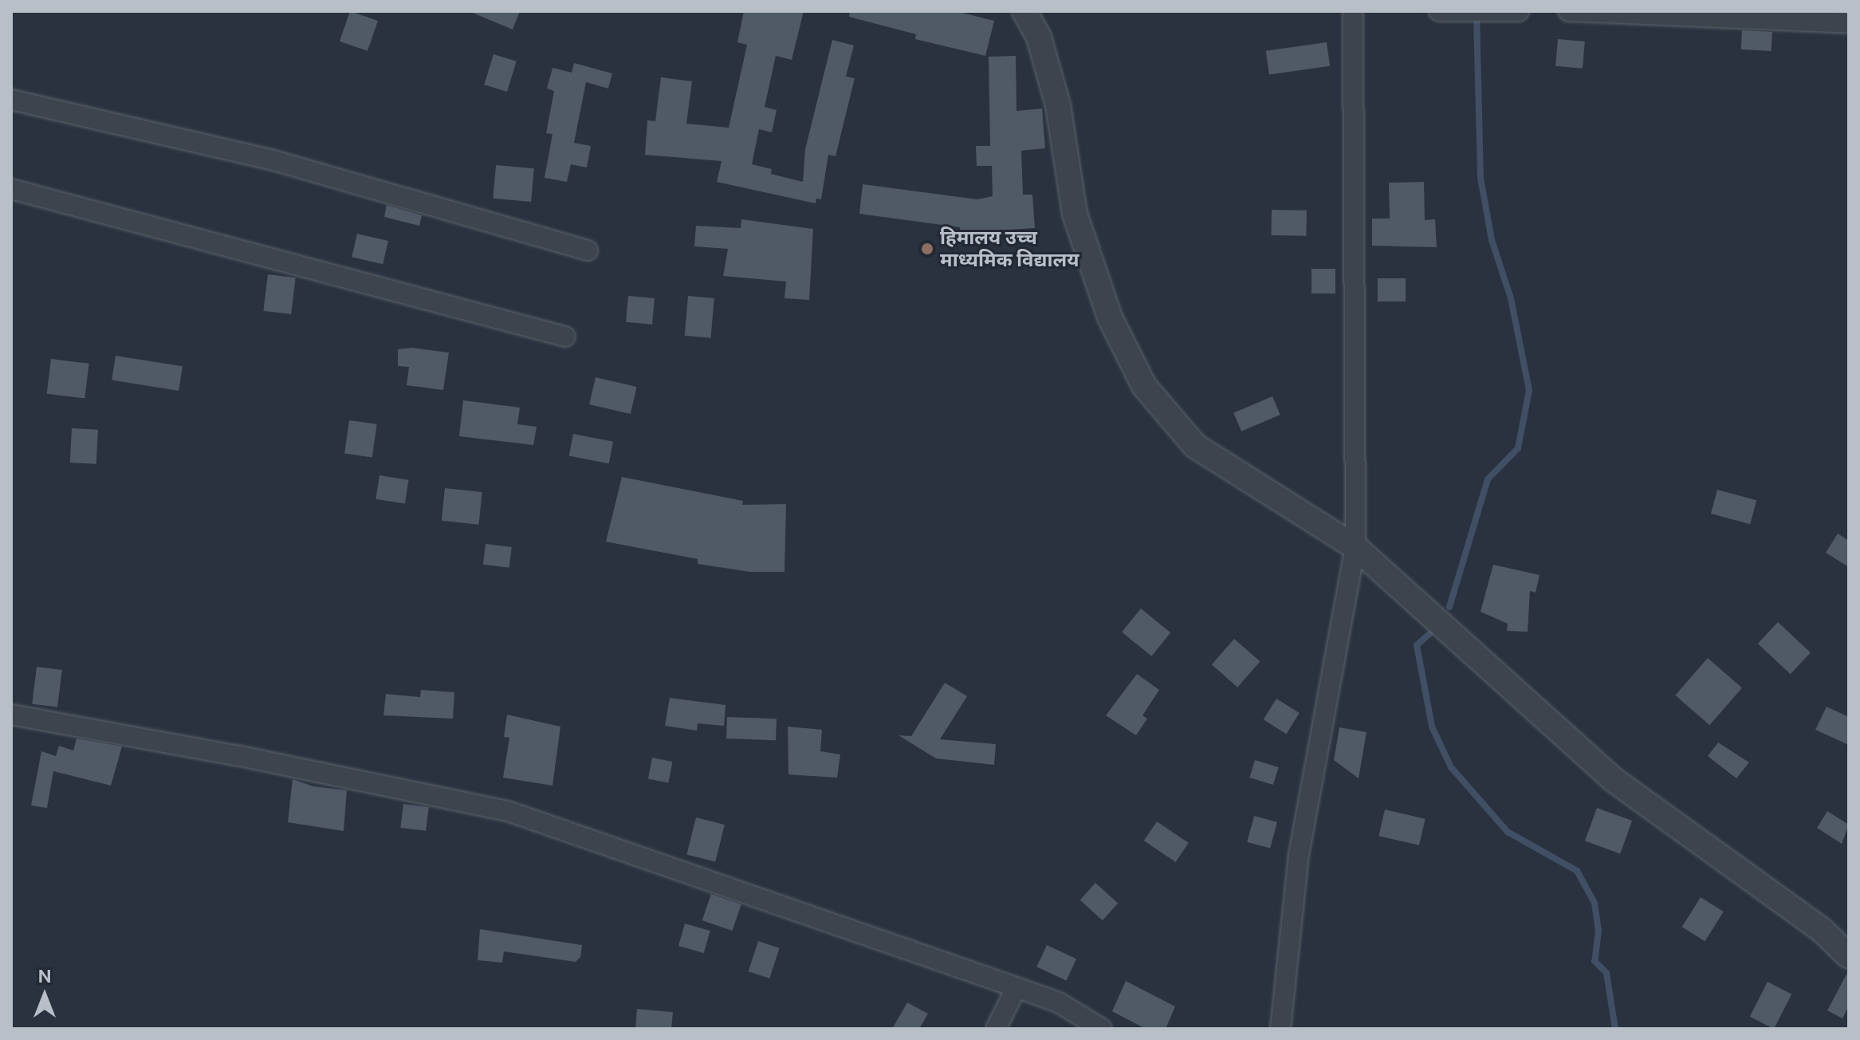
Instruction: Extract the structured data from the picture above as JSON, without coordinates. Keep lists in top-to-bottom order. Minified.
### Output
{"places":["हिमालय उच्च माध्यमिक विद्यालय"],"north":"top"}
